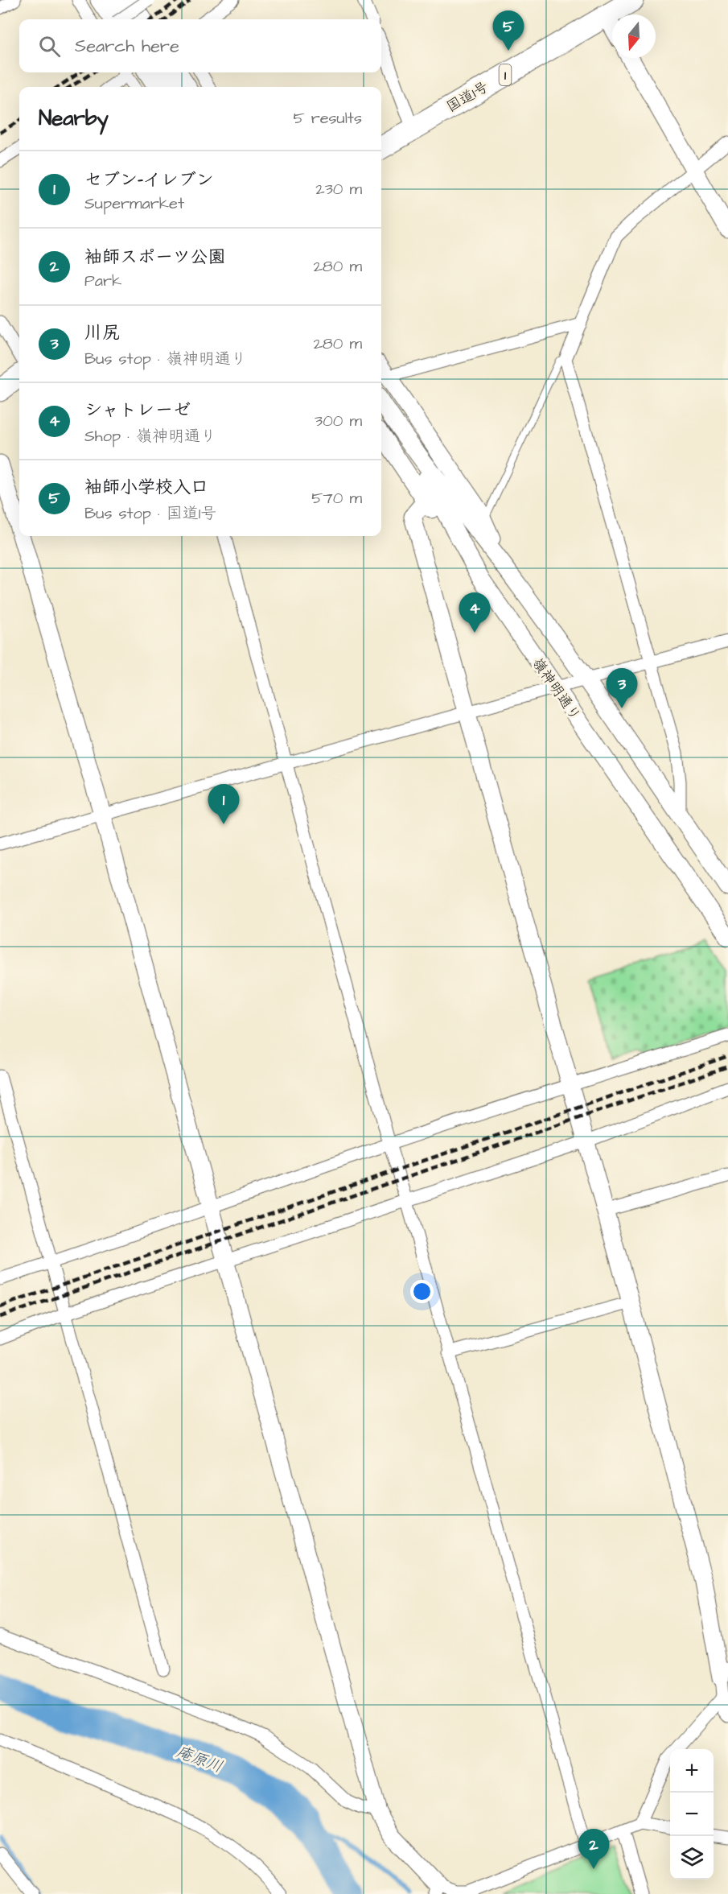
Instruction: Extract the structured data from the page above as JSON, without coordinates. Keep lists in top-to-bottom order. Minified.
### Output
{"streets":{"highway":["1","国道1号"],"street":["嶺神明通り"]},"water":["庵原川"],"north":"bottom","page":{"pins":["5","4","3","1","2"],"search":"Search here","heading":["Nearby","5 results"],"list":[{"mark":"1","name":"セブン-イレブン","note":"Supermarket","value":"230 m"},{"mark":"2","name":"袖師スポーツ公園","note":"Park","value":"280 m"},{"mark":"3","name":"川尻","note":"Bus stop · 嶺神明通り","value":"280 m"},{"mark":"4","name":"シャトレーゼ","note":"Shop · 嶺神明通り","value":"300 m"},{"mark":"5","name":"袖師小学校入口","note":"Bus stop · 国道1号","value":"570 m"}],"map_buttons":["+","−"]}}
